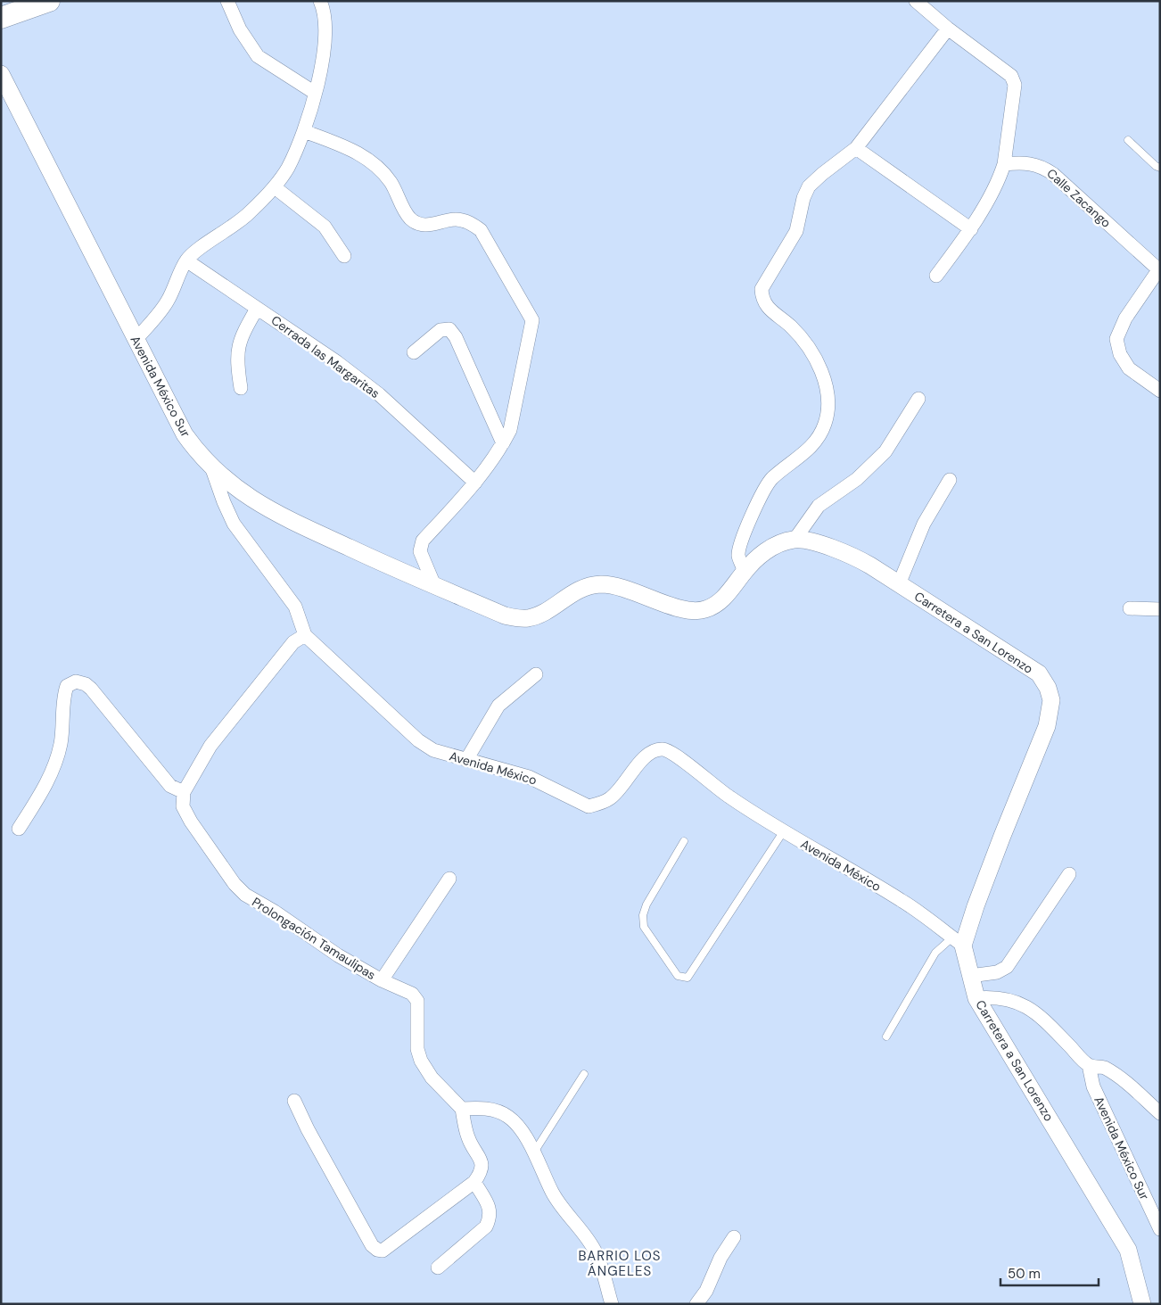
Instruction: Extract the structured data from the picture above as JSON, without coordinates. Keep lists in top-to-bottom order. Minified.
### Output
{"streets":{"street":["Calle Zacango","Cerrada las Margaritas","Avenida México Sur","Carretera a San Lorenzo","Avenida México","Prolongación Tamaulipas"]},"crossings":[["Avenida México Sur","Carretera a San Lorenzo"],["Avenida México Sur","Avenida México"],["Carretera a San Lorenzo","Avenida México"]],"districts":["BARRIO LOS ÁNGELES"],"scale_bar":"50 m"}
